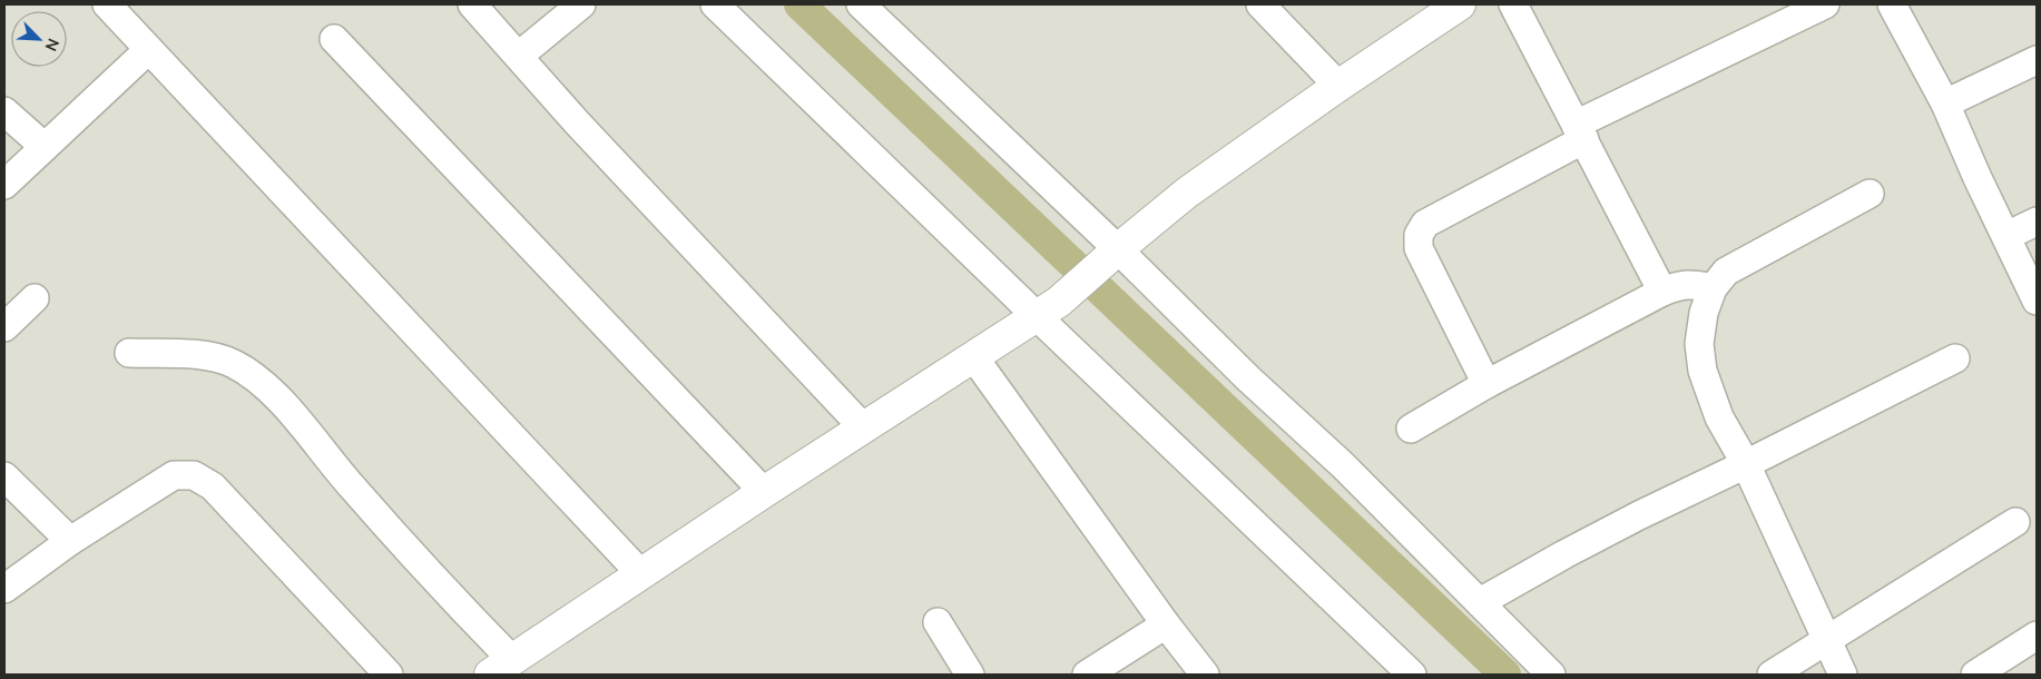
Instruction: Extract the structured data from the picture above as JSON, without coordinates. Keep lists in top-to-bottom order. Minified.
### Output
{"north":"bottom right"}
